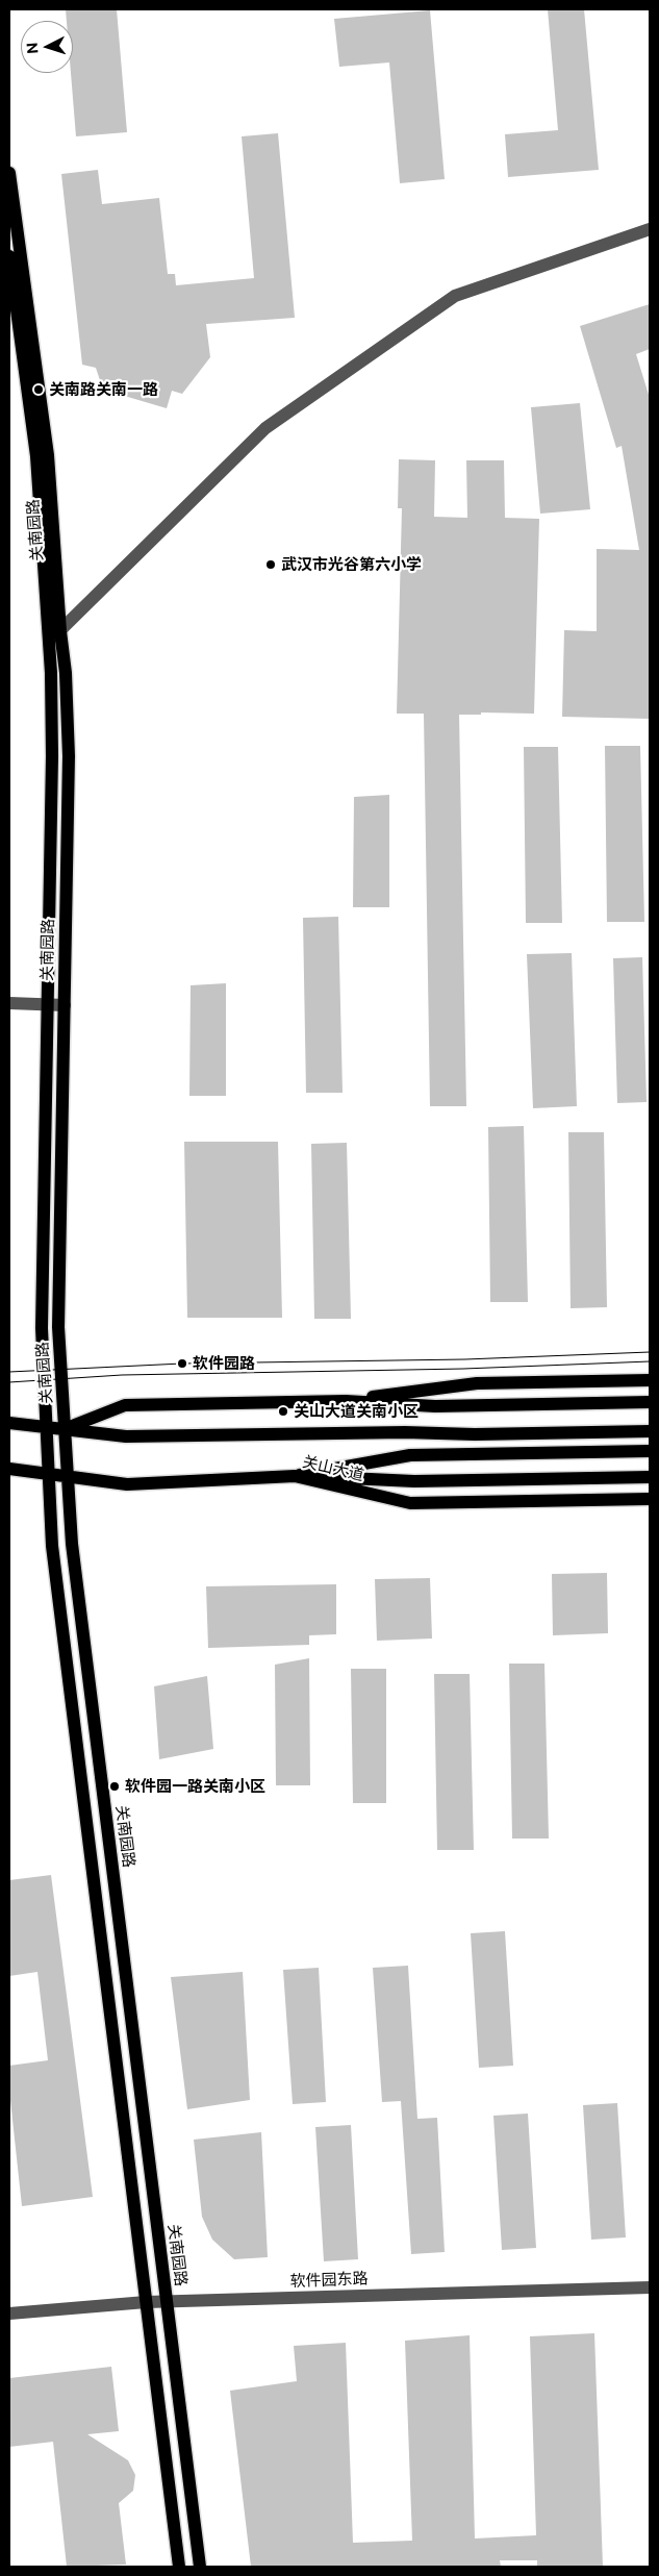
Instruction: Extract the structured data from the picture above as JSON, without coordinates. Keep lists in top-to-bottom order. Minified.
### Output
{"streets":{"main road":["关南园路","关山大道"],"street":["软件园东路"]},"crossings":[["关南园路","关山大道"],["关南园路","软件园东路"]],"places":["关南路关南一路","武汉市光谷第六小学","软件园路","关山大道关南小区","软件园一路关南小区"],"north":"left"}
